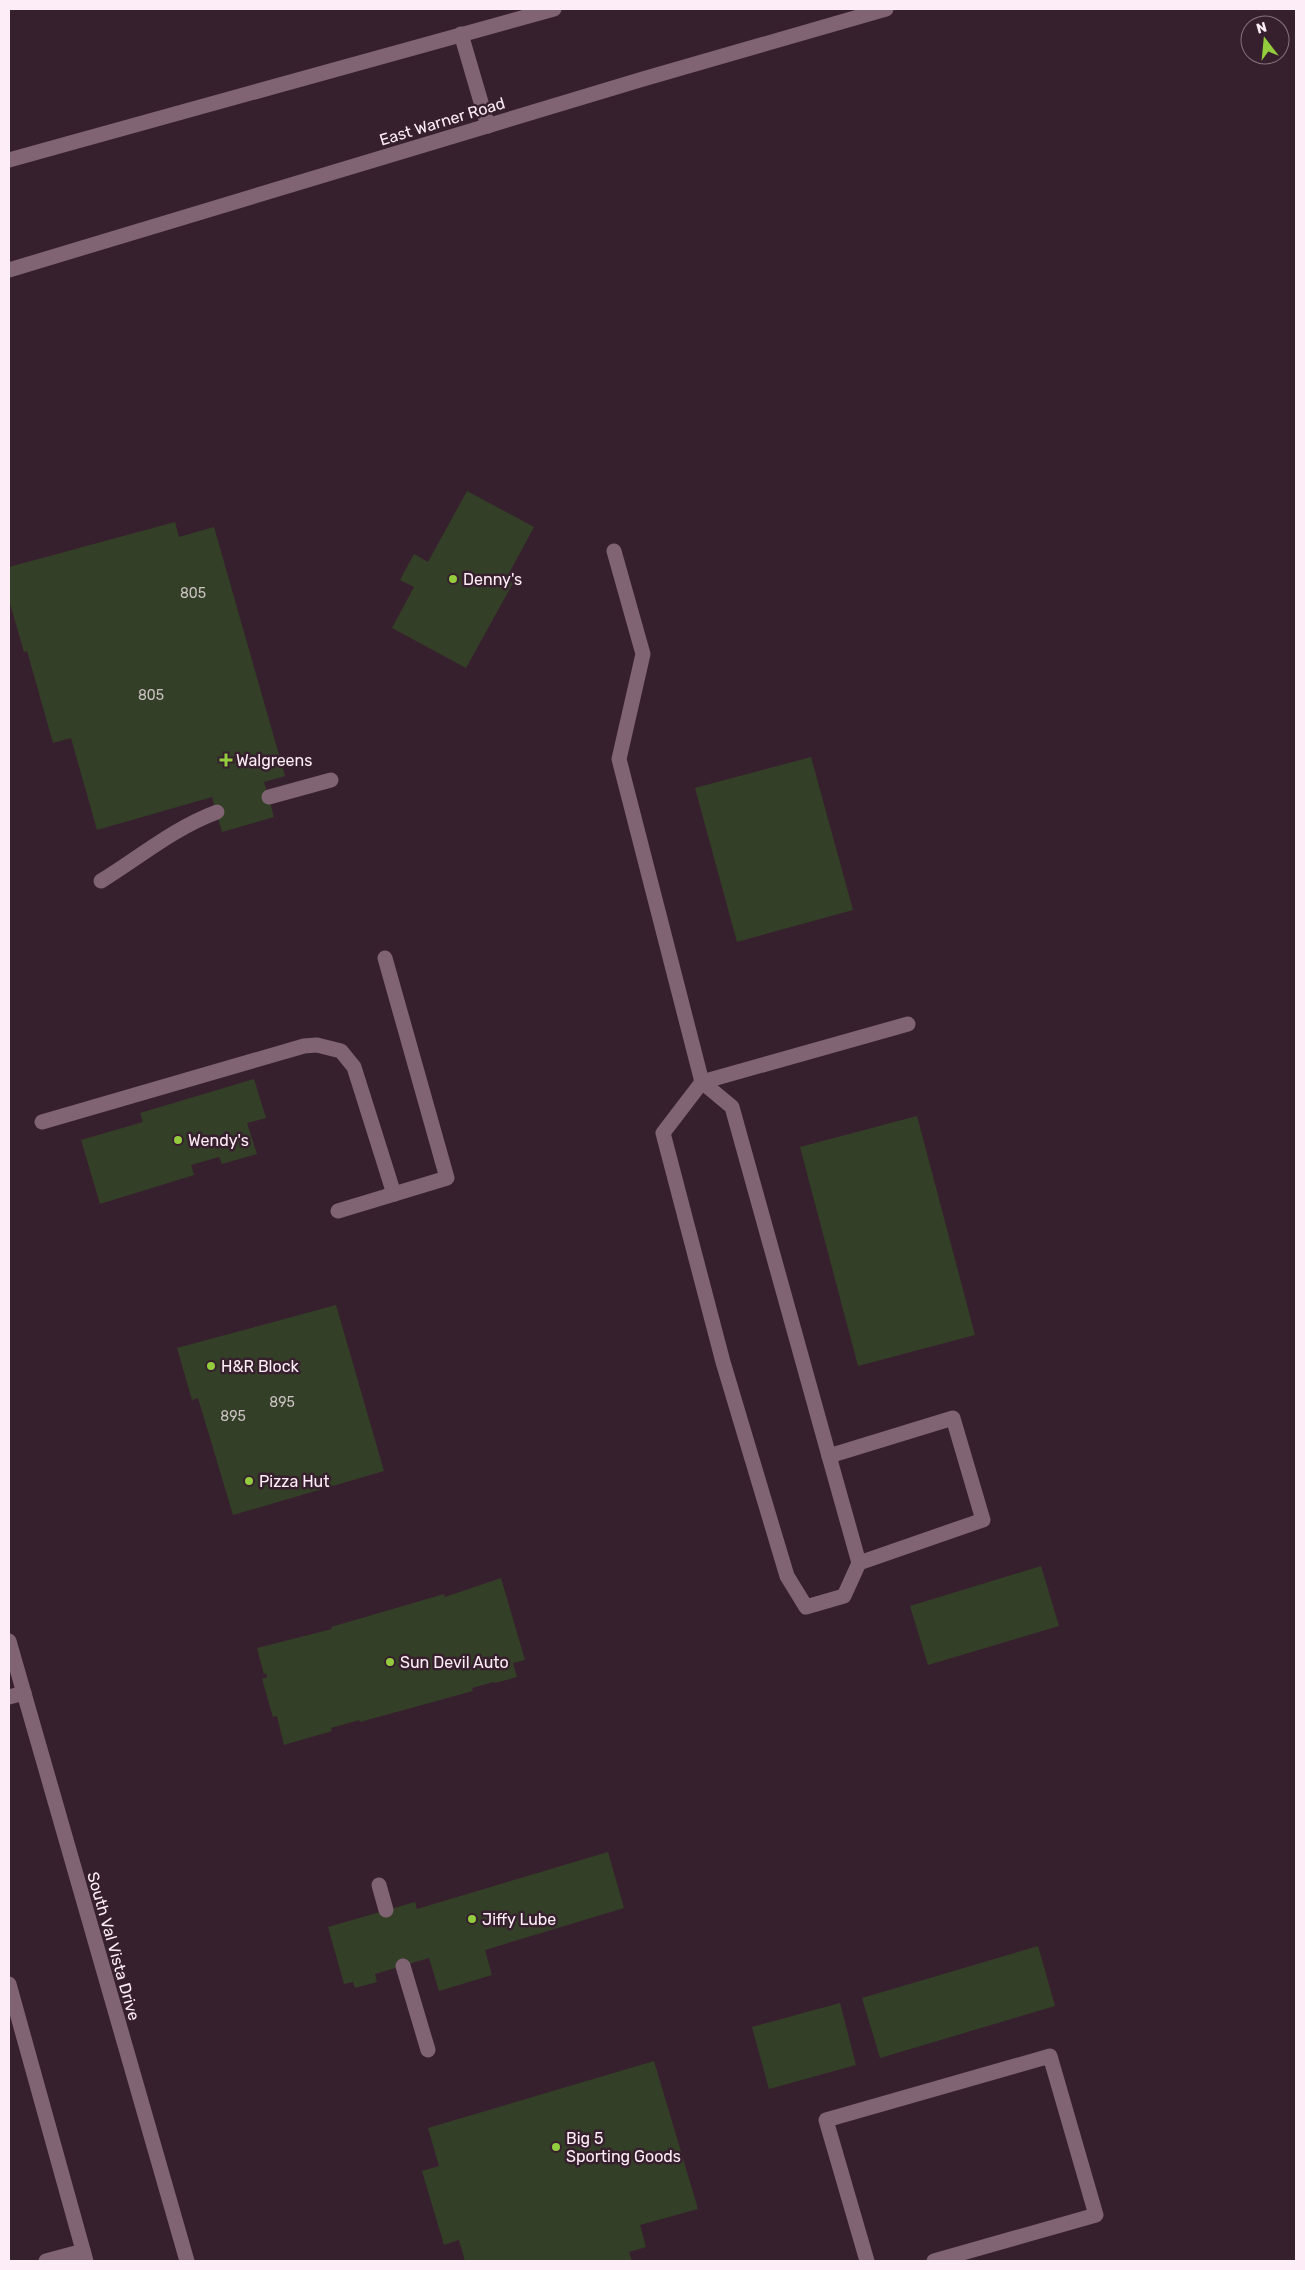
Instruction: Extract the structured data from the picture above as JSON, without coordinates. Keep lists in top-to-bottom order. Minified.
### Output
{"streets":{"main road":["East Warner Road","South Val Vista Drive"]},"places":{"other":["Denny's","Wendy's","H&R Block","Pizza Hut","Sun Devil Auto","Jiffy Lube","Big 5 Sporting Goods"],"health":["Walgreens"]},"house_numbers":["805","805","895","895"],"north":"top"}
